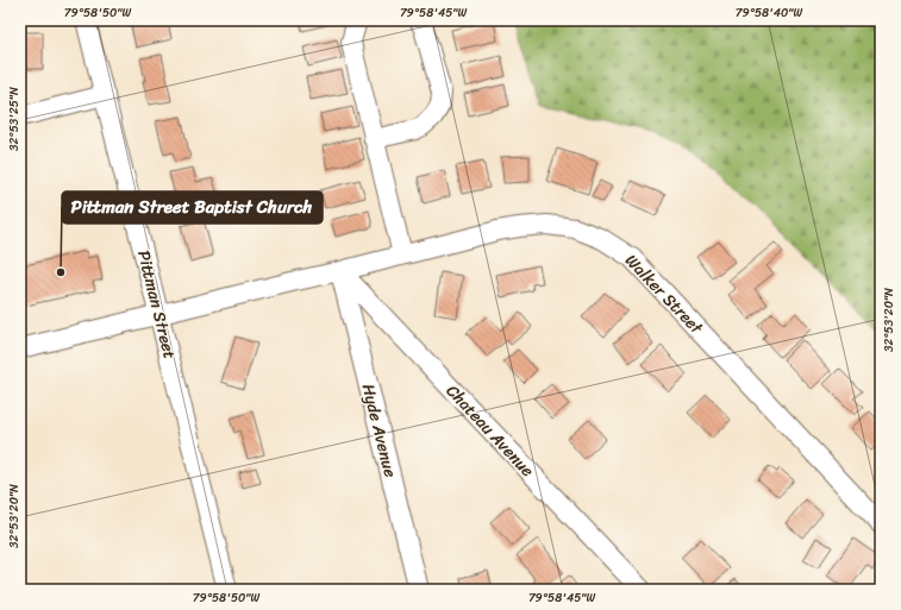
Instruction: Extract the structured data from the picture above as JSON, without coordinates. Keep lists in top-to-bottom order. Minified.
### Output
{"streets":{"street":["Walker Street","Pittman Street","Hyde Avenue","Chateau Avenue"]},"crossings":[["Walker Street","Pittman Street"],["Walker Street","Hyde Avenue"],["Walker Street","Chateau Avenue"],["Hyde Avenue","Chateau Avenue"]],"places":["Pittman Street Baptist Church"],"coordinates":["79°58'50\"W","79°58'45\"W","79°58'40\"W","32°53'25\"N","32°53'20\"N"]}
